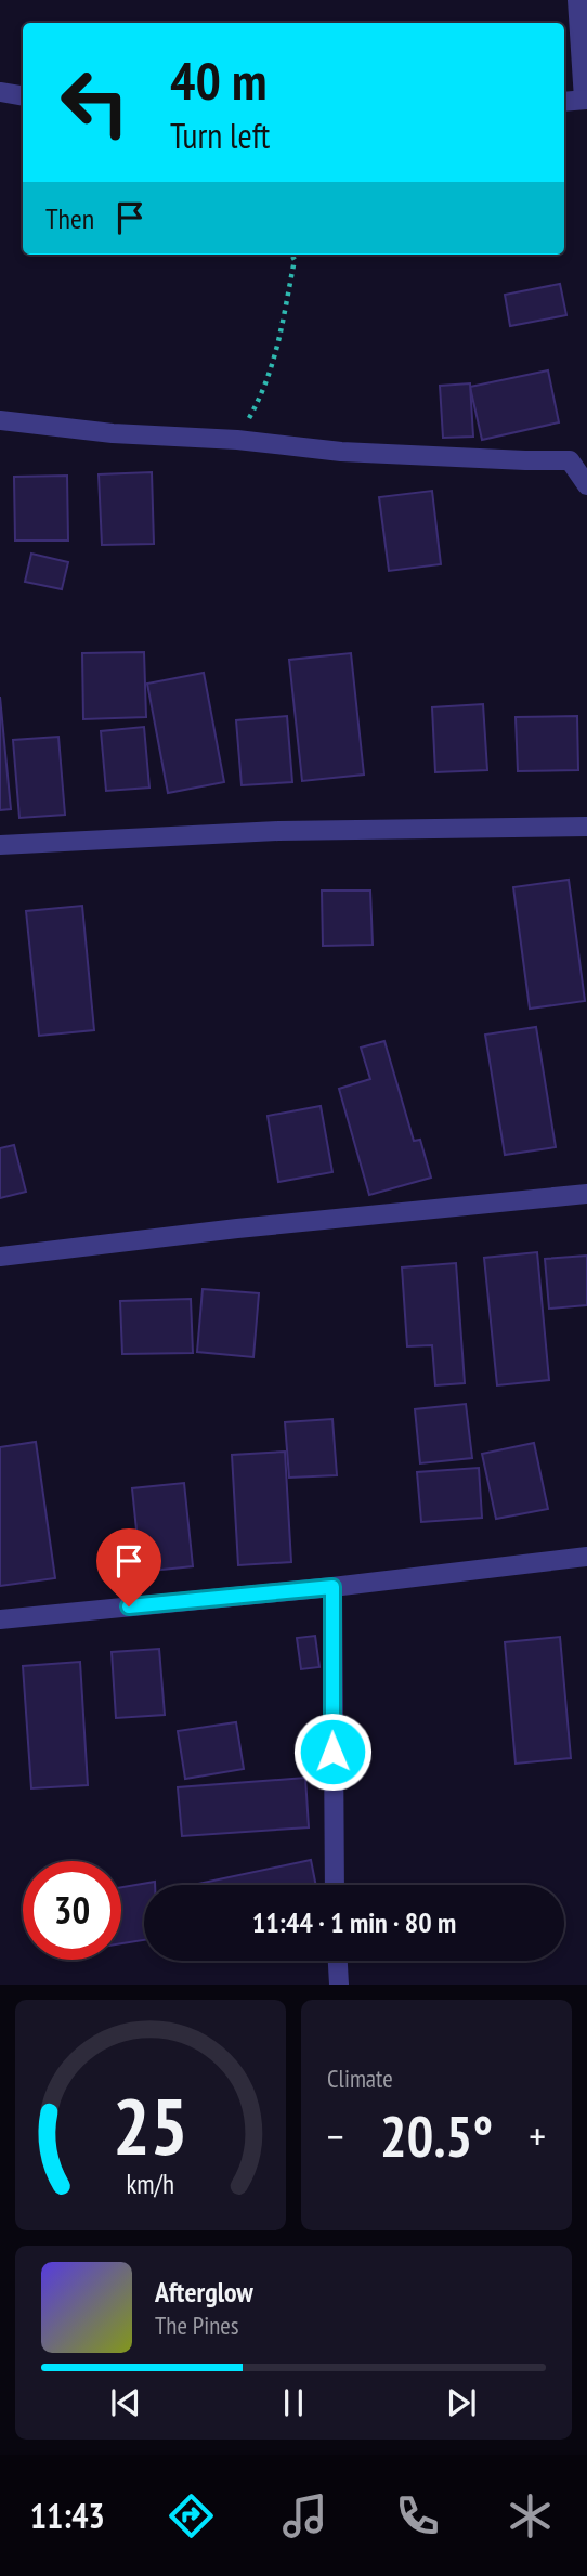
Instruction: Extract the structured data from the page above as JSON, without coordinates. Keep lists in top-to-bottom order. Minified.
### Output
{"page":{"turn":["40 m","Turn left"],"then":"Then","limit":"30","trip":"11:44 · 1 min · 80 m","tile":"Climate","heat":["−","20.5°","+"],"song":["Afterglow","The Pines"],"tabs":"11:43","gauge":["25","km/h"]}}
